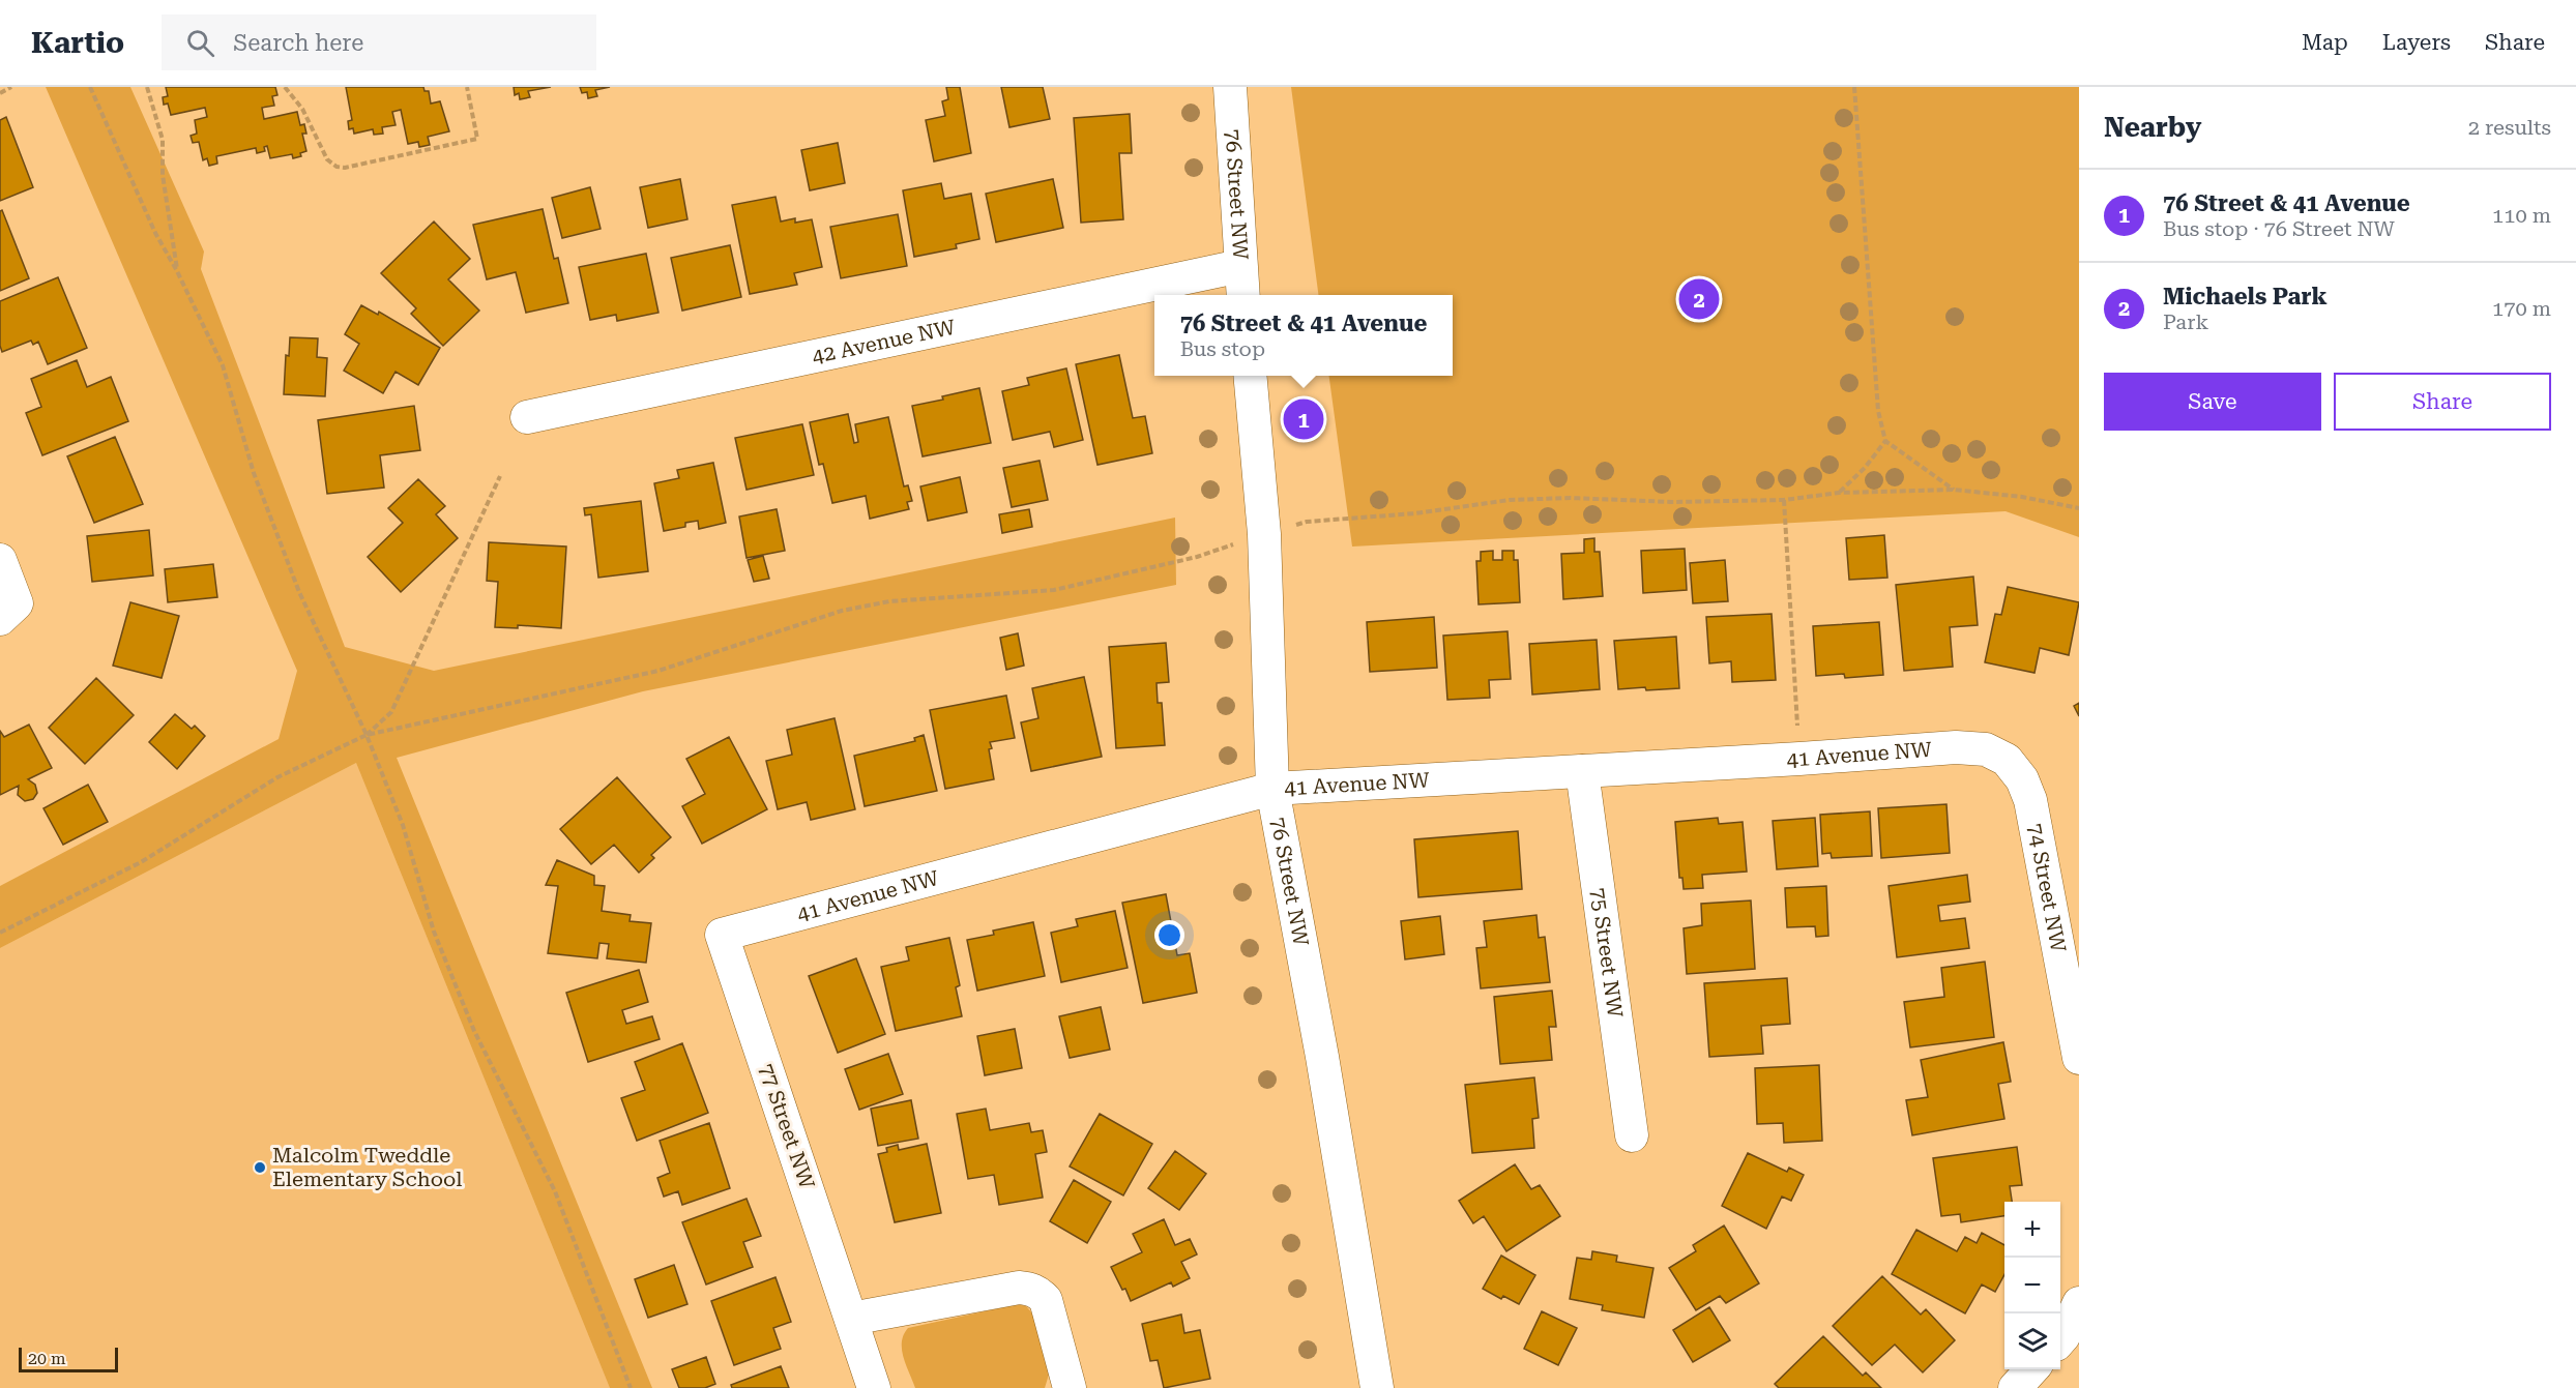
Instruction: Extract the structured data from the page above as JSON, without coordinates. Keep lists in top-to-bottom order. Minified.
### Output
{"streets":{"street":["76 Street NW","42 Avenue NW","41 Avenue NW","74 Street NW","75 Street NW","77 Street NW"]},"crossings":[["76 Street NW","42 Avenue NW"],["76 Street NW","41 Avenue NW"],["41 Avenue NW","74 Street NW"],["41 Avenue NW","75 Street NW"],["41 Avenue NW","77 Street NW"]],"places":["Malcolm Tweddle Elementary School"],"scale_bar":"20 m","page":{"header":"Kartio","search":"Search here","nav":["Map","Layers","Share"],"heading":["Nearby","2 results"],"list":[{"mark":"1","name":"76 Street & 41 Avenue","note":"Bus stop · 76 Street NW","value":"110 m"},{"mark":"2","name":"Michaels Park","note":"Park","value":"170 m"}],"pins":["2","1"],"popup":["76 Street & 41 Avenue","Bus stop"],"buttons":["Save","Share"],"map_buttons":["+","−"],"scale":"20 m"}}
